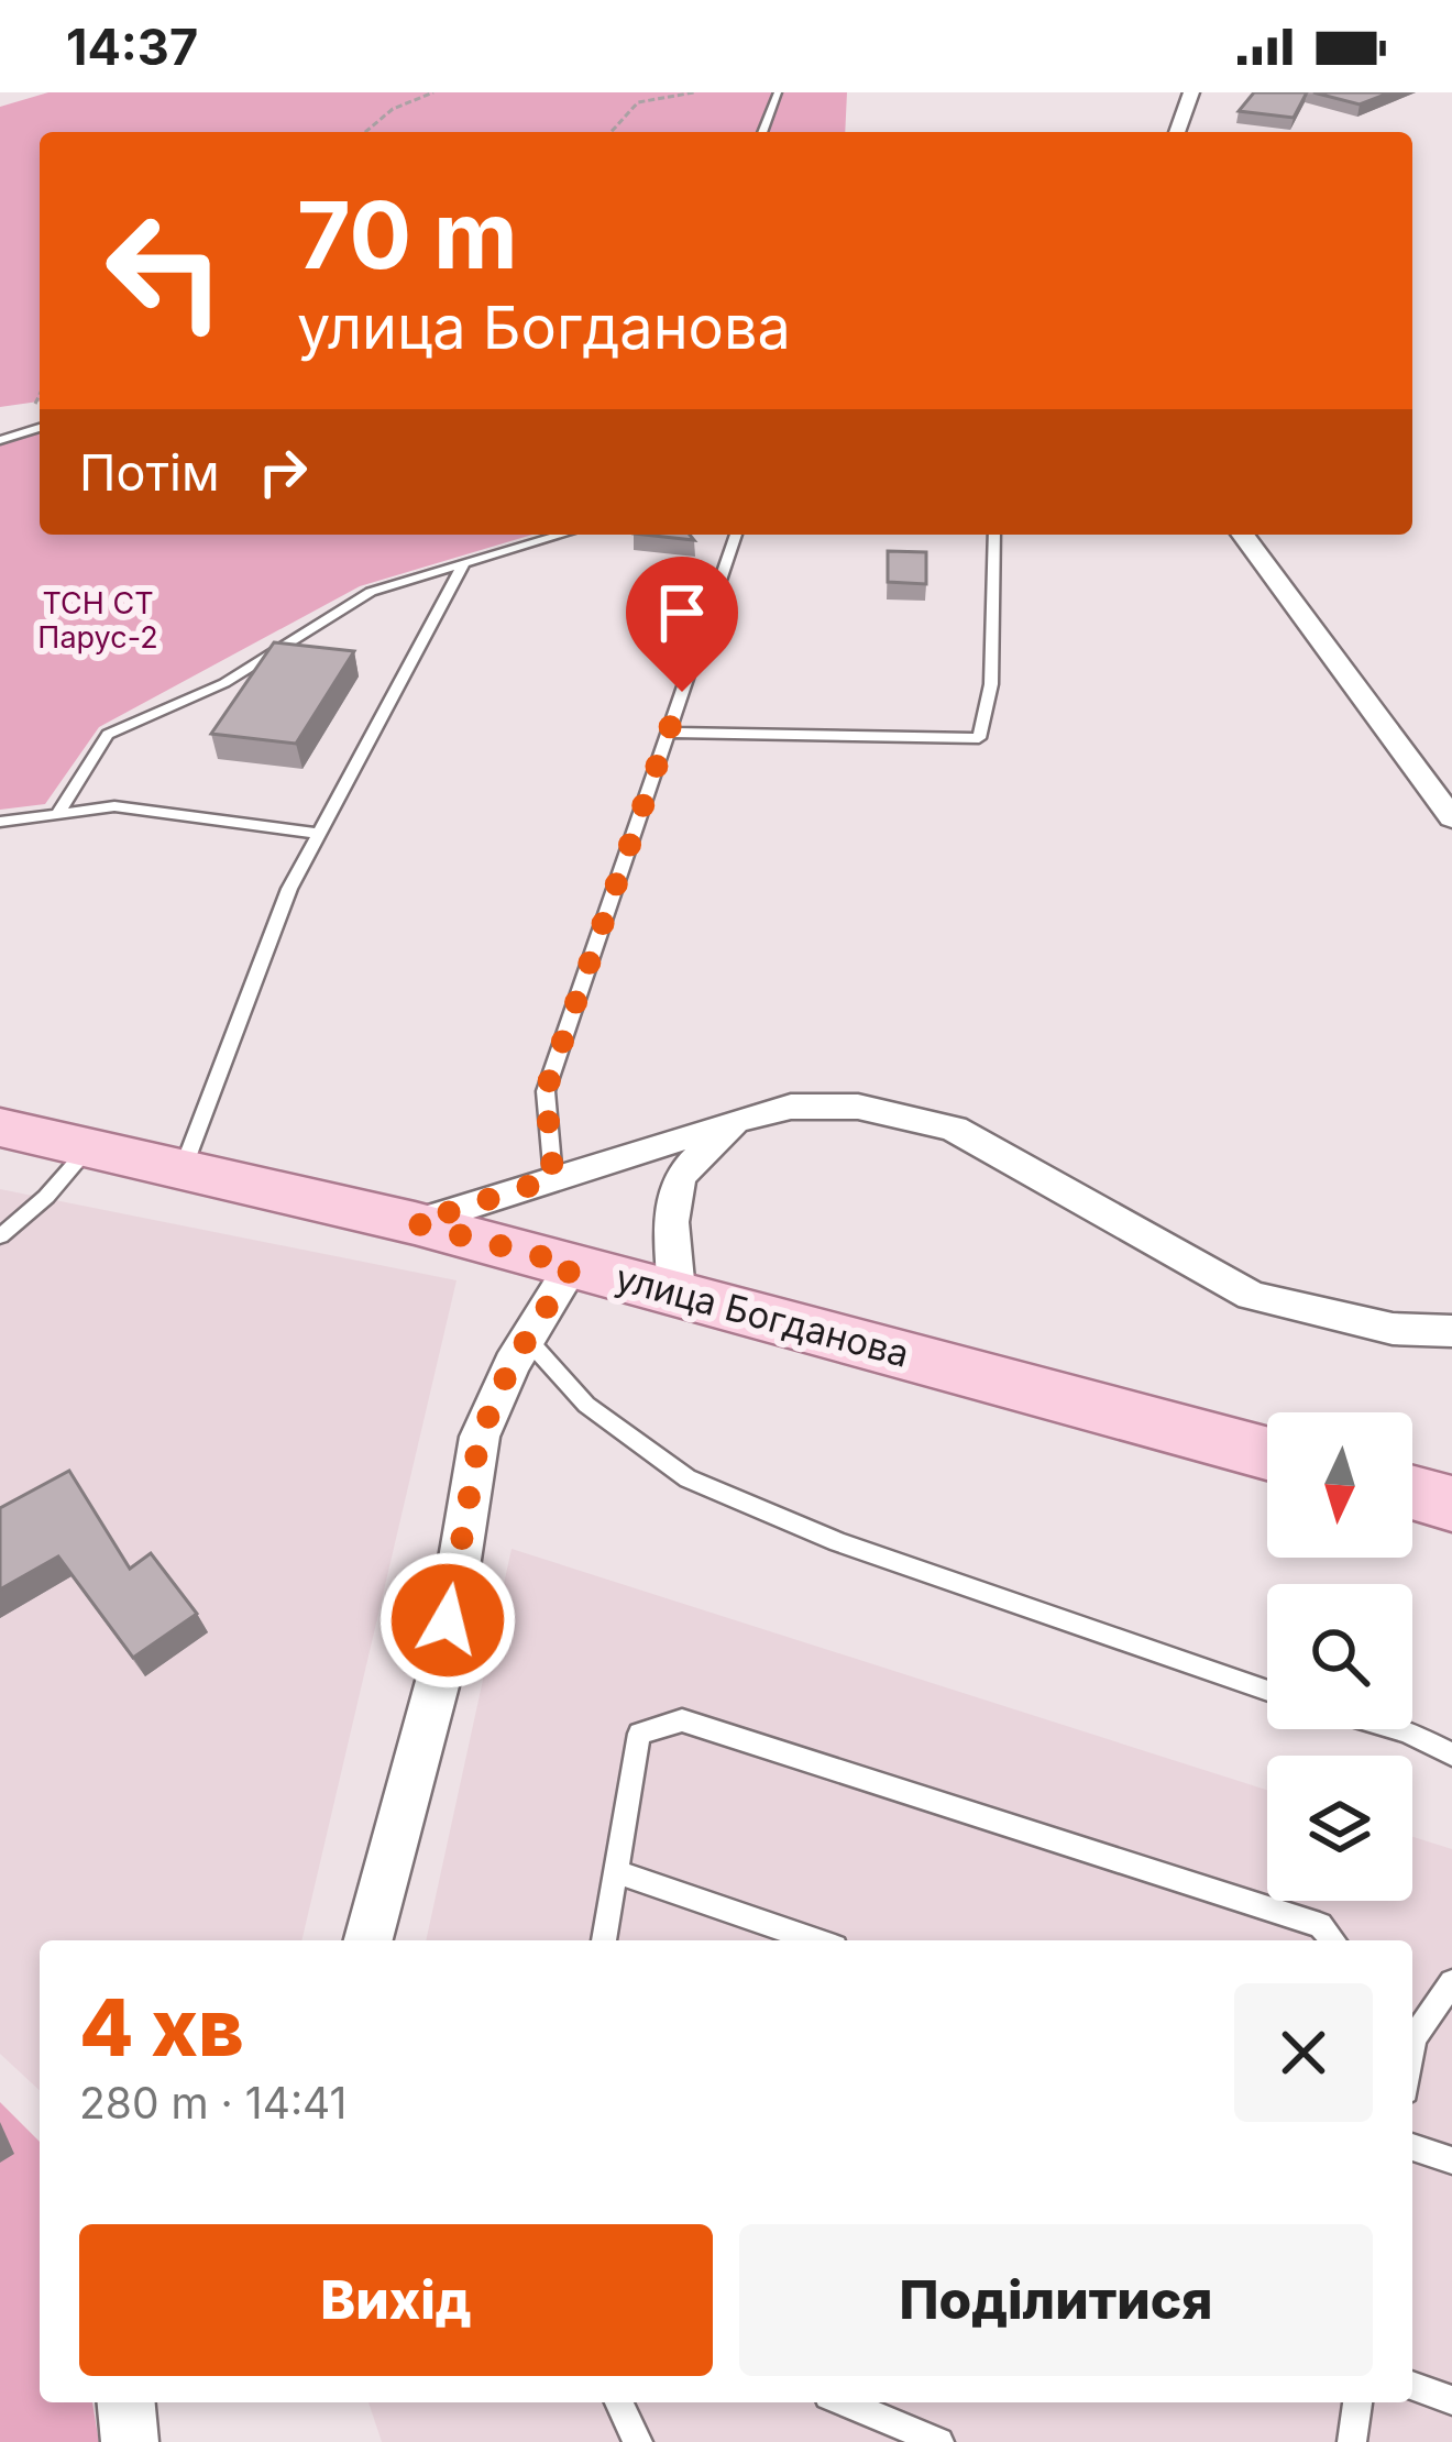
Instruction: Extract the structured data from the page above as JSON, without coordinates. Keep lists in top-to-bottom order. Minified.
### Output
{"streets":{"main road":["улица Богданова"]},"parks":["ТСН СТ Парус-2"],"north":"bottom","page":{"status":"14:37","turn":["70 m","улица Богданова"],"then":"Потім","heading":["4 хв","280 m · 14:41"],"buttons":["Вихід","Поділитися"]}}
